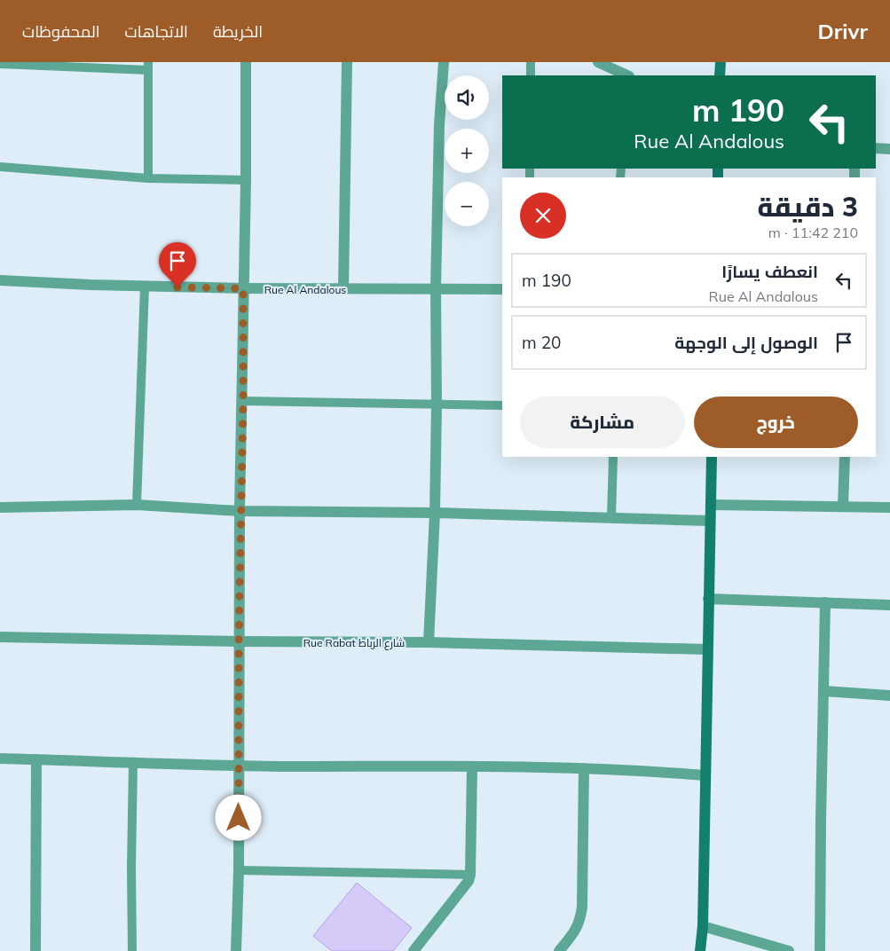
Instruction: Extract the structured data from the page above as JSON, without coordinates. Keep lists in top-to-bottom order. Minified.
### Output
{"streets":{"street":["Rue Al Andalous","Rue Rabat شارع الرباط"]},"page":{"header":"Drivr","nav":["الخريطة","الاتجاهات","المحفوظات"],"map_buttons":["+","−"],"turn":["190 m","Rue Al Andalous"],"heading":["3 دقيقة","210 m · 11:42"],"list":[{"name":"انعطف يسارًا","note":"Rue Al Andalous","value":"190 m"},{"name":"الوصول إلى الوجهة","value":"20 m"}],"buttons":["خروج","مشاركة"]}}
